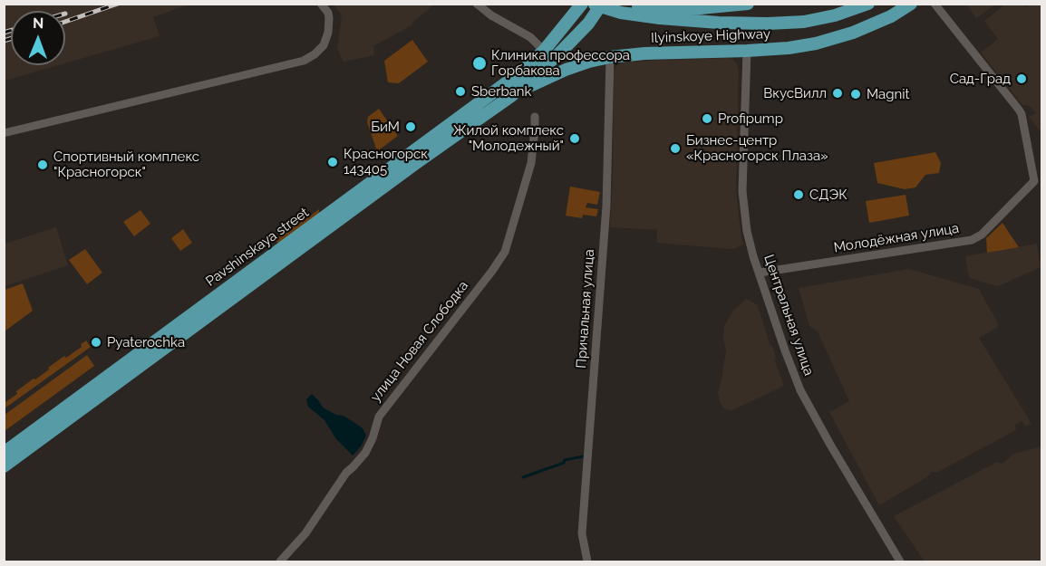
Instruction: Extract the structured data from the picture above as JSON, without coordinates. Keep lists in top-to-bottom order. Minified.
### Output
{"streets":{"main road":["Ilyinskoye Highway","Pavshinskaya street"],"street":["Молодёжная улица","Причальная улица","Центральная улица","улица Новая Слободка"]},"crossings":[["Ilyinskoye Highway","Pavshinskaya street"],["Ilyinskoye Highway","Причальная улица"],["Ilyinskoye Highway","Центральная улица"],["Молодёжная улица","Центральная улица"]],"places":["Клиника профессора Горбакова","Сад-Град","Sberbank","ВкусВилл","Magnit","Profipump","БиМ","Жилой комплекс \"Молодежный\"","Бизнес-центр «Красногорск Плаза»","Красногорск 143405","Спортивный комплекс \"Красногорск\"","СДЭК","Pyaterochka"],"north":"top"}
